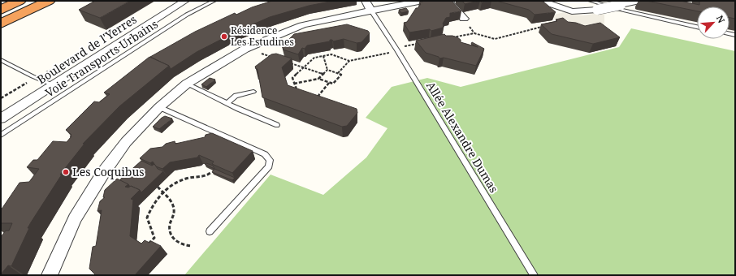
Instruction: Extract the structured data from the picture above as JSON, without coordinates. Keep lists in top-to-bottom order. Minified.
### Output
{"streets":{"street":["Boulevard de l'Yerres"],"lane":["Voie Transports Urbains","Allée Alexandre Dumas"]},"places":["Résidence Les Estudines","Les Coquibus"],"north":"top right"}
